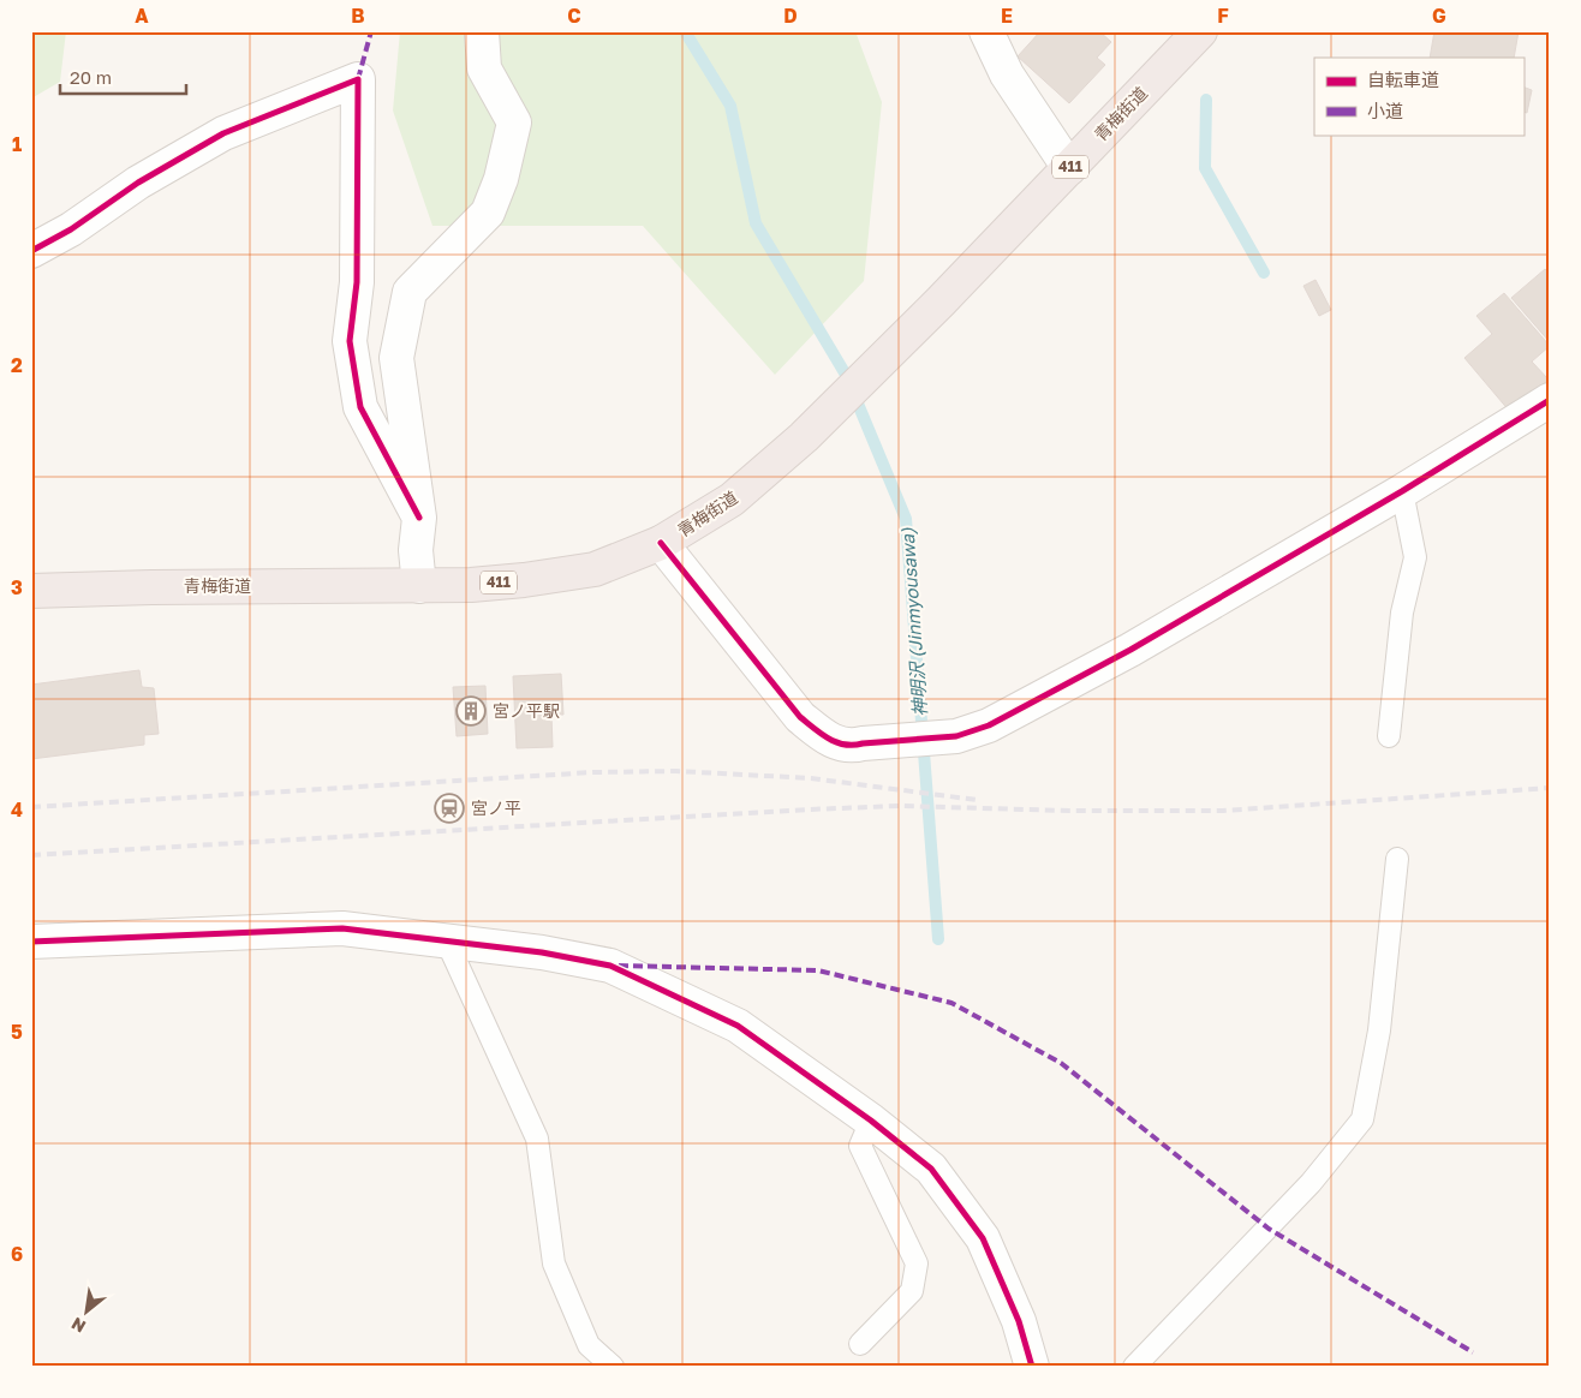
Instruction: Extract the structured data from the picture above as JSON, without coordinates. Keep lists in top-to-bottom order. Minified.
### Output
{"streets":{"highway":["青梅街道","411"]},"water":["神明沢 (Jinmyousawa)"],"places":{"building":["宮ノ平駅"],"station":["宮ノ平"]},"legend":["自転車道","小道"],"scale_bar":"20 m","north":"bottom left","grid":{"columns":["A","B","C","D","E","F","G"],"rows":["1","2","3","4","5","6"]}}
